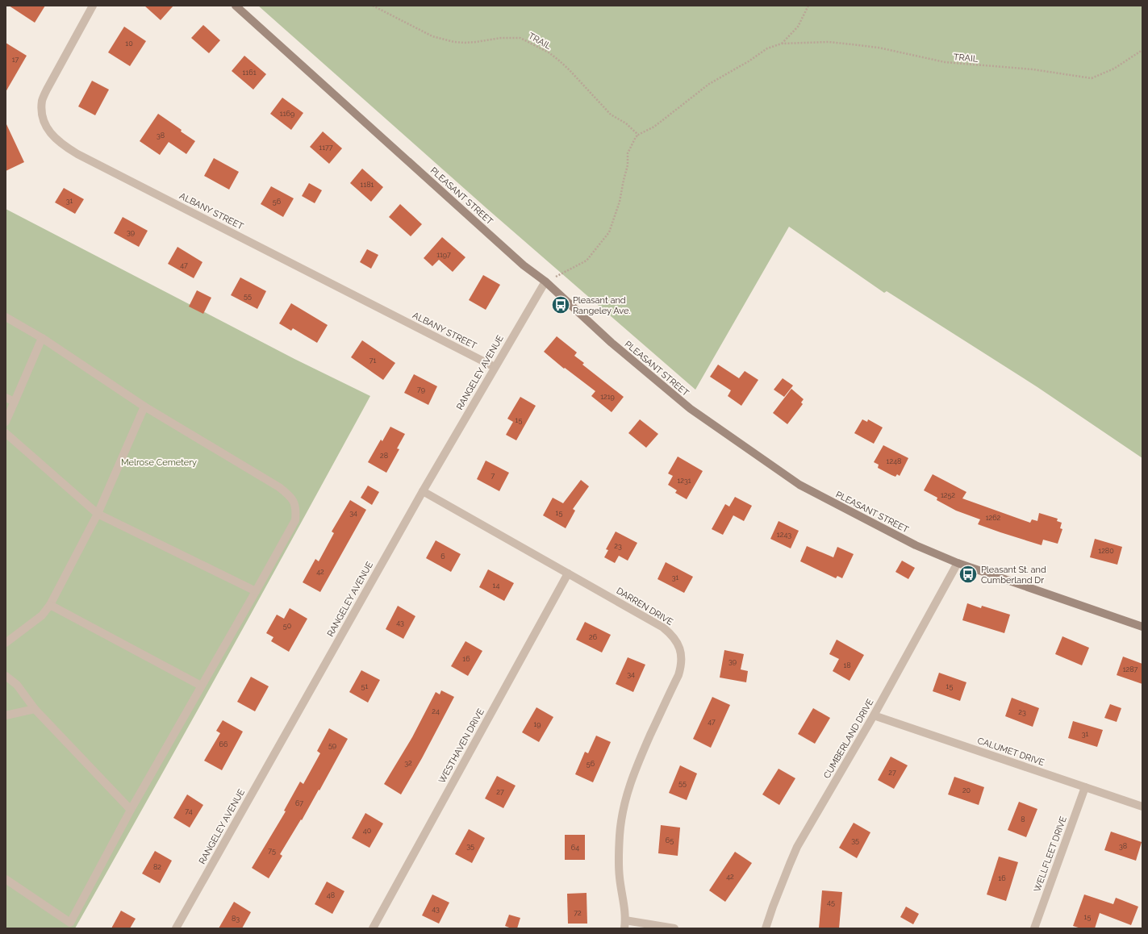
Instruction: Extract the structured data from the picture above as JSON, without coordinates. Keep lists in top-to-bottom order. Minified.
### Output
{"streets":{"main road":["PLEASANT STREET"],"street":["ALBANY STREET","RANGELEY AVENUE","DARREN DRIVE","CUMBERLAND DRIVE","WESTHAVEN DRIVE","CALUMET DRIVE","WELLFLEET DRIVE"],"path":["TRAIL"]},"crossings":[["PLEASANT STREET","RANGELEY AVENUE"],["PLEASANT STREET","CUMBERLAND DRIVE"],["ALBANY STREET","RANGELEY AVENUE"],["RANGELEY AVENUE","DARREN DRIVE"],["DARREN DRIVE","WESTHAVEN DRIVE"],["CUMBERLAND DRIVE","CALUMET DRIVE"],["CALUMET DRIVE","WELLFLEET DRIVE"]],"parks":["Melrose Cemetery"],"places":{"bus stop":["Pleasant and Rangeley Ave.","Pleasant St. and Cumberland Dr"]},"house_numbers":["10","17","1161","1169","38","1177","1181","31","56","39","1197","47","55","71","79","1219","15","28","1248","7","1231","1252","34","15","1262","1243","23","1280","6","42","31","14","43","50","26","16","39","18","1287","34","51","15","24","23","47","19","31","66","59","32","56","27","55","20","27","67","74","8","40","65","35","35","38","64","75","82","42","16","48","45","43","72","15","83"]}
